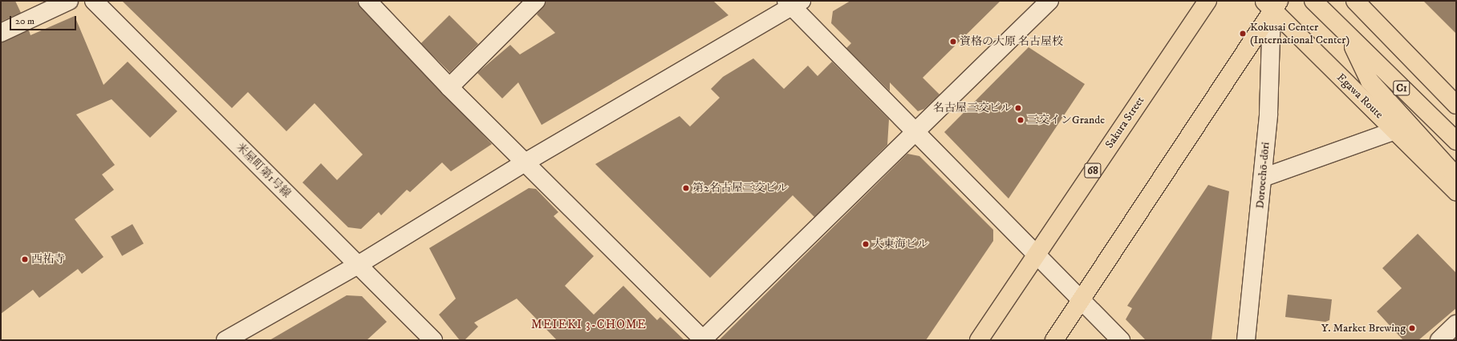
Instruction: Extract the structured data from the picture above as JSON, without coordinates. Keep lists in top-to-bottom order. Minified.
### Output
{"streets":{"main road":["C1","Egawa Route","Sakura Street","68"],"street":["米屋町第1号線","Doroechō-dōri"]},"crossings":[["Egawa Route","Doroechō-dōri"]],"districts":["MEIEKI 3-CHOME"],"places":["Kokusai Center (International Center)","資格の大原 名古屋校","名古屋三交ビル","三交インGrande","第2名古屋三交ビル","大東海ビル","西祐寺","Y. Market Brewing"],"scale_bar":"20 m"}
